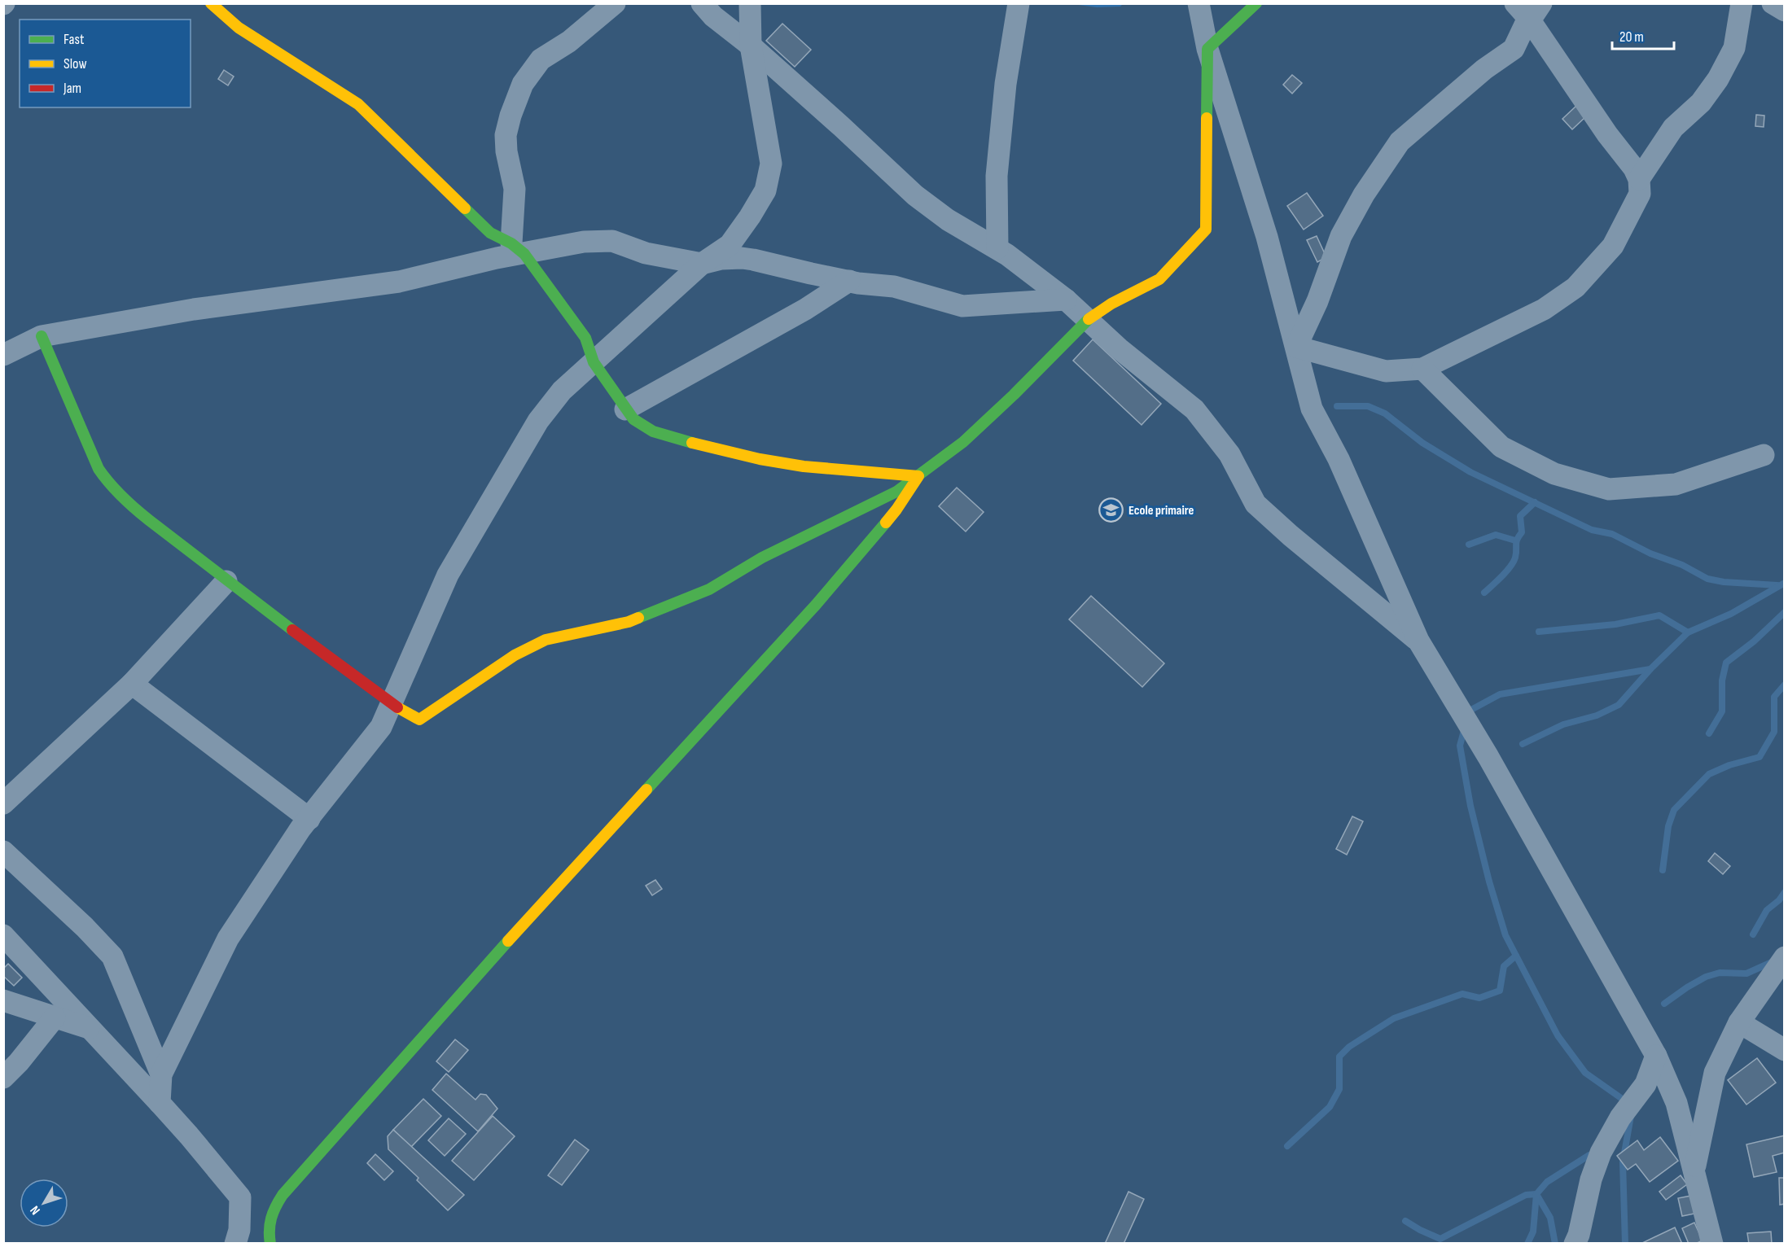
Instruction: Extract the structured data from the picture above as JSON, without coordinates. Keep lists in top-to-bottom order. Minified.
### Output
{"places":{"school or university":["Ecole primaire"]},"legend":["Fast","Slow","Jam"],"scale_bar":"20 m","north":"bottom left"}
